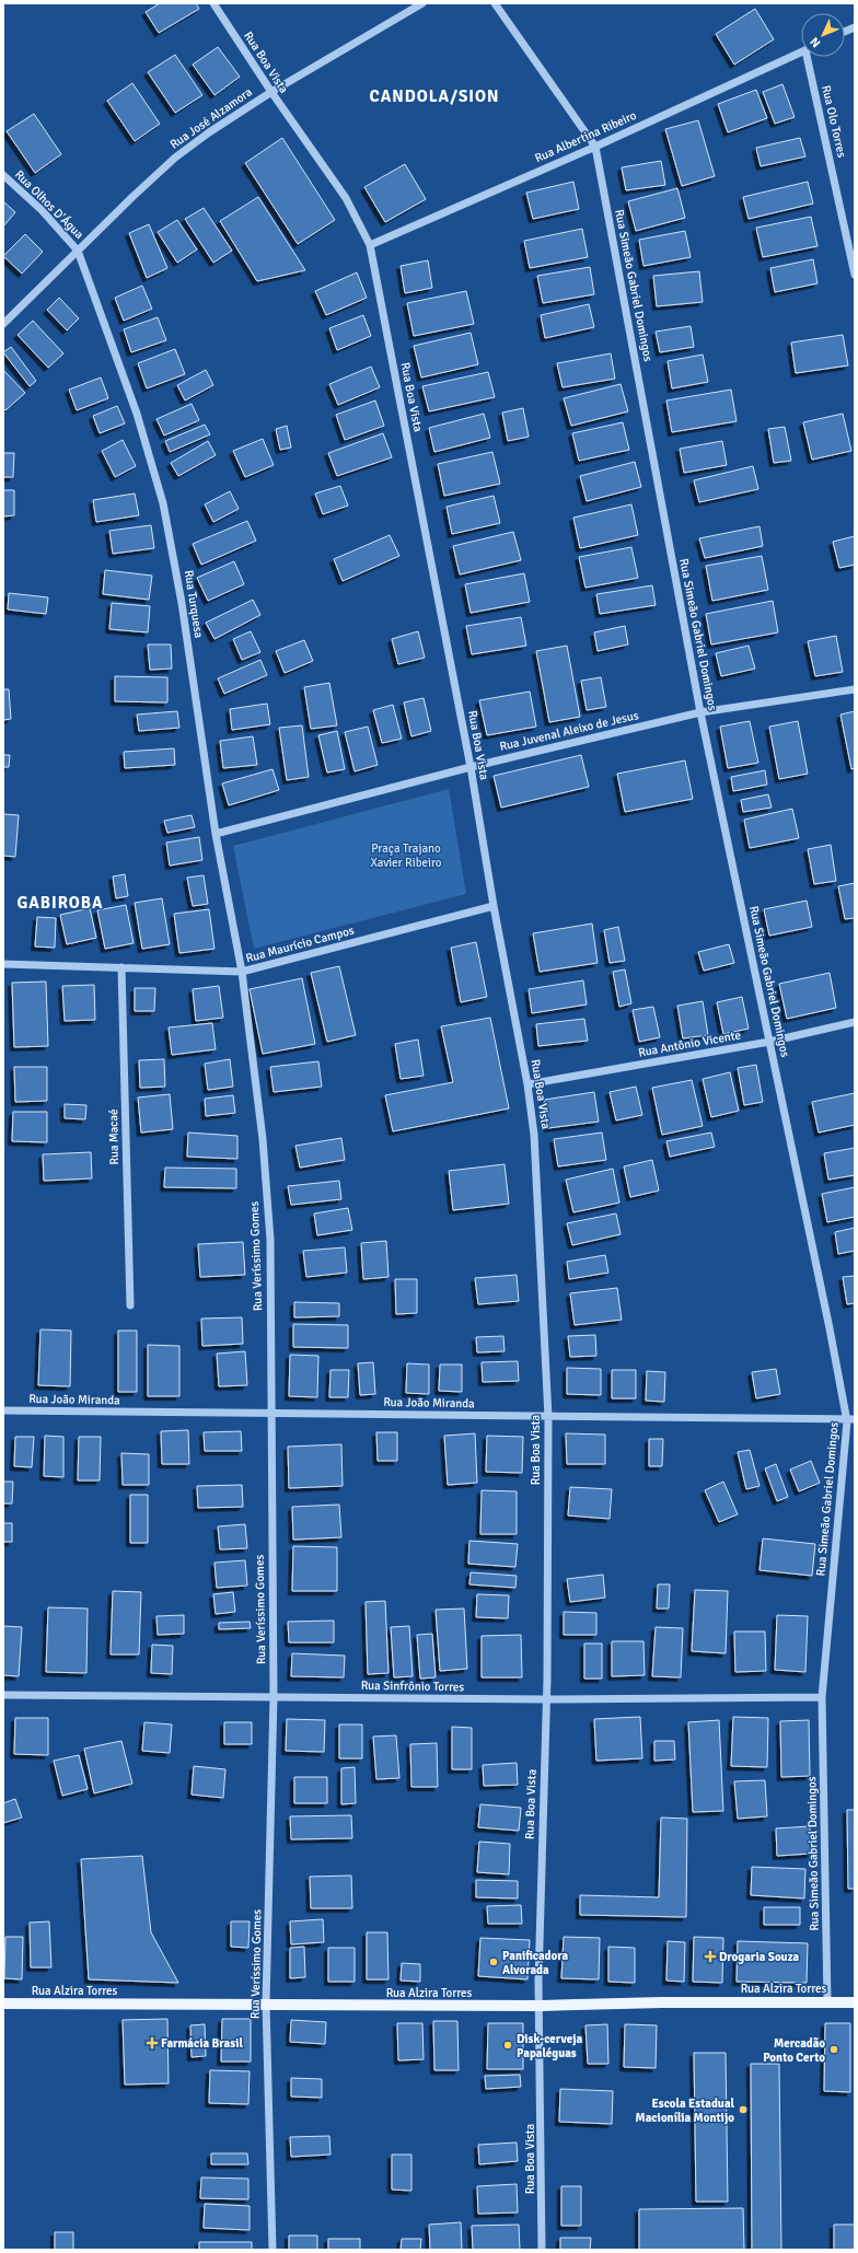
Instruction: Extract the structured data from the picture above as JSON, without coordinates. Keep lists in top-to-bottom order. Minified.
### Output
{"streets":{"main road":["Rua Alzira Torres"],"street":["Rua Boa Vista","Rua José Alzamora","Rua Olo Torres","Rua Albertina Ribeiro","Rua Olhos D'Água","Rua Simeão Gabriel Domingos","Rua Turquesa","Rua Juvenal Aleixo de Jesus","Rua Maurício Campos","Rua Antônio Vicente","Rua Macaé","Rua Veríssimo Gomes","Rua João Miranda","Rua Sinfrônio Torres"]},"crossings":[["Rua Boa Vista","Rua José Alzamora"],["Rua Boa Vista","Rua Albertina Ribeiro"],["Rua Boa Vista","Rua Juvenal Aleixo de Jesus"],["Rua Boa Vista","Rua Maurício Campos"],["Rua Boa Vista","Rua Antônio Vicente"],["Rua Boa Vista","Rua João Miranda"],["Rua Boa Vista","Rua Sinfrônio Torres"],["Rua Boa Vista","Rua Alzira Torres"],["Rua José Alzamora","Rua Olhos D'Água"],["Rua José Alzamora","Rua Turquesa"],["Rua Albertina Ribeiro","Rua Simeão Gabriel Domingos"],["Rua Olhos D'Água","Rua Turquesa"],["Rua Simeão Gabriel Domingos","Rua Juvenal Aleixo de Jesus"],["Rua Simeão Gabriel Domingos","Rua Antônio Vicente"],["Rua Simeão Gabriel Domingos","Rua João Miranda"],["Rua Simeão Gabriel Domingos","Rua Sinfrônio Torres"],["Rua Simeão Gabriel Domingos","Rua Alzira Torres"],["Rua Turquesa","Rua Juvenal Aleixo de Jesus"],["Rua Turquesa","Rua Maurício Campos"],["Rua Turquesa","Rua Veríssimo Gomes"],["Rua Maurício Campos","Rua Macaé"],["Rua Maurício Campos","Rua Veríssimo Gomes"],["Rua Veríssimo Gomes","Rua João Miranda"],["Rua Veríssimo Gomes","Rua Sinfrônio Torres"],["Rua Veríssimo Gomes","Rua Alzira Torres"]],"districts":["CANDOLA/SION","GABIROBA"],"parks":["Praça Trajano Xavier Ribeiro"],"places":{"health":["Drogaria Souza","Farmácia Brasil"],"other":["Panificadora Alvorada","Disk-cerveja Papaléguas","Mercadão Ponto Certo","Escola Estadual Macionília Montijo"]},"north":"bottom left"}
